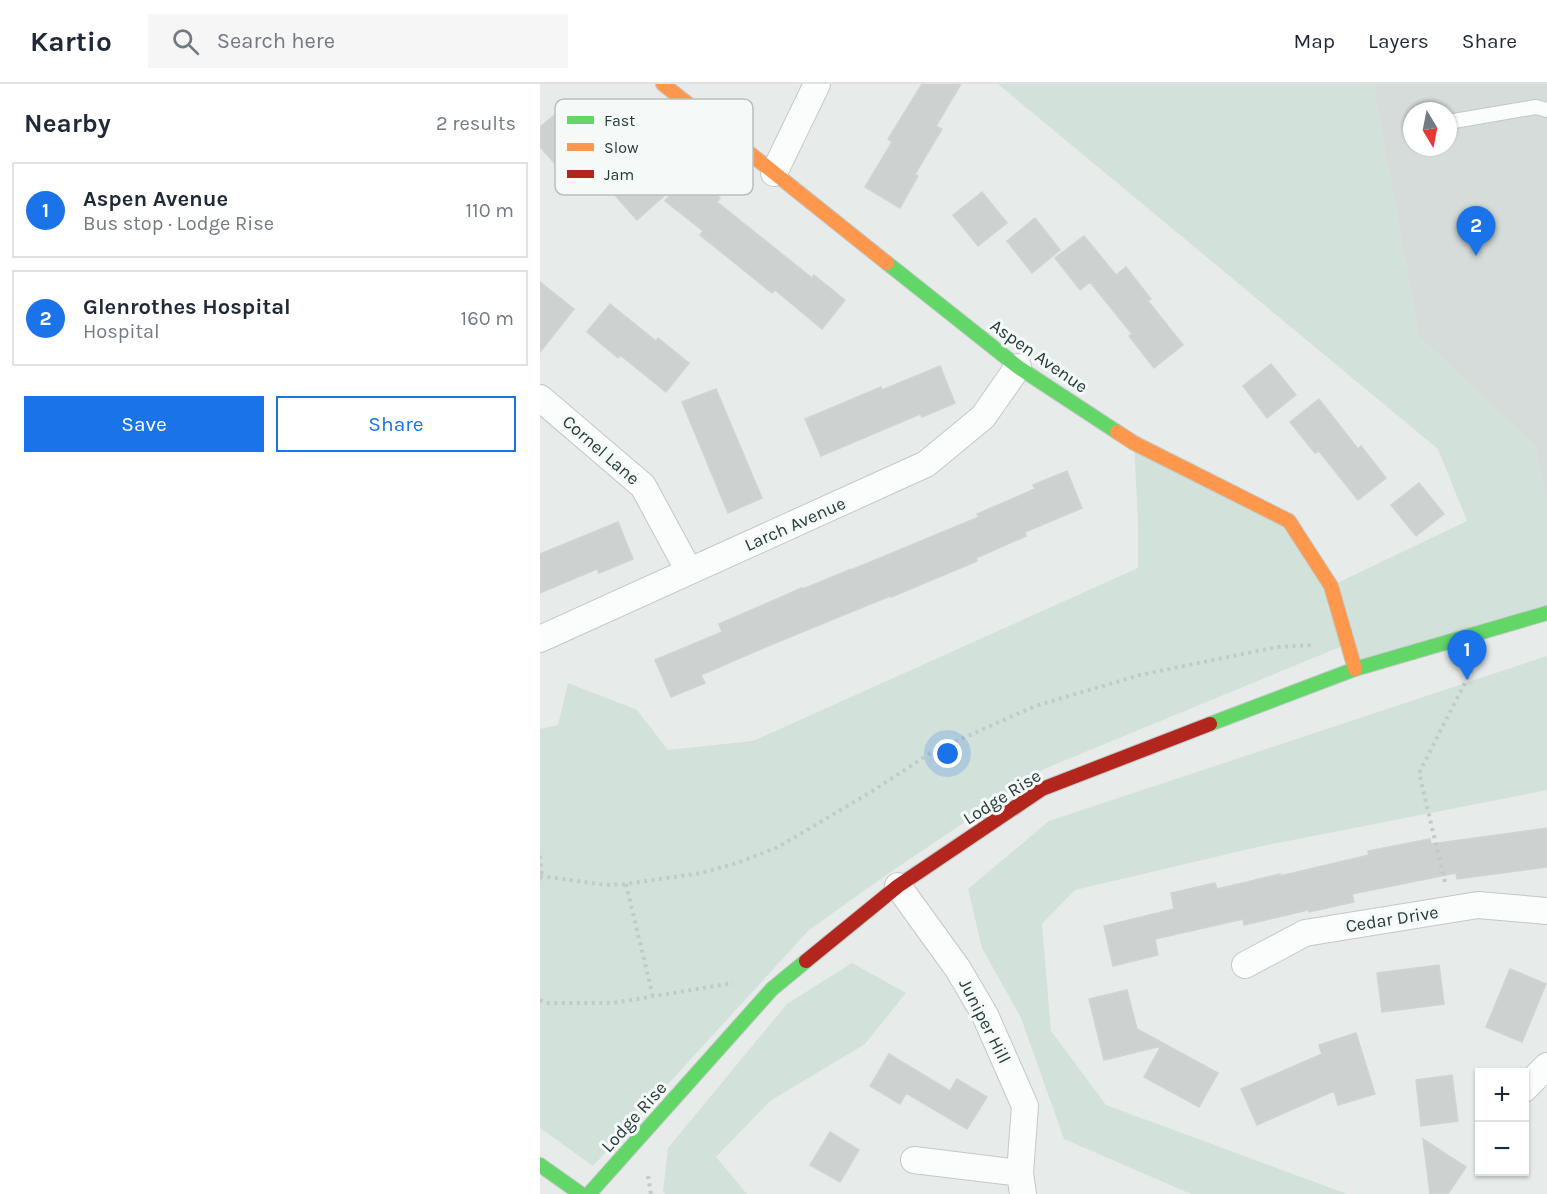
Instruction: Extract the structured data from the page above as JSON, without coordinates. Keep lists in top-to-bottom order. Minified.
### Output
{"streets":{"street":["Aspen Avenue","Cornel Lane","Larch Avenue","Lodge Rise","Cedar Drive","Juniper Hill"]},"crossings":[["Aspen Avenue","Larch Avenue"],["Aspen Avenue","Lodge Rise"],["Cornel Lane","Larch Avenue"],["Lodge Rise","Juniper Hill"]],"legend":["Fast","Slow","Jam"],"north":"bottom","page":{"header":"Kartio","search":"Search here","nav":["Map","Layers","Share"],"heading":["Nearby","2 results"],"list":[{"mark":"1","name":"Aspen Avenue","note":"Bus stop · Lodge Rise","value":"110 m"},{"mark":"2","name":"Glenrothes Hospital","note":"Hospital","value":"160 m"}],"pins":["2","1"],"buttons":["Save","Share"],"map_buttons":["+","−"]}}
